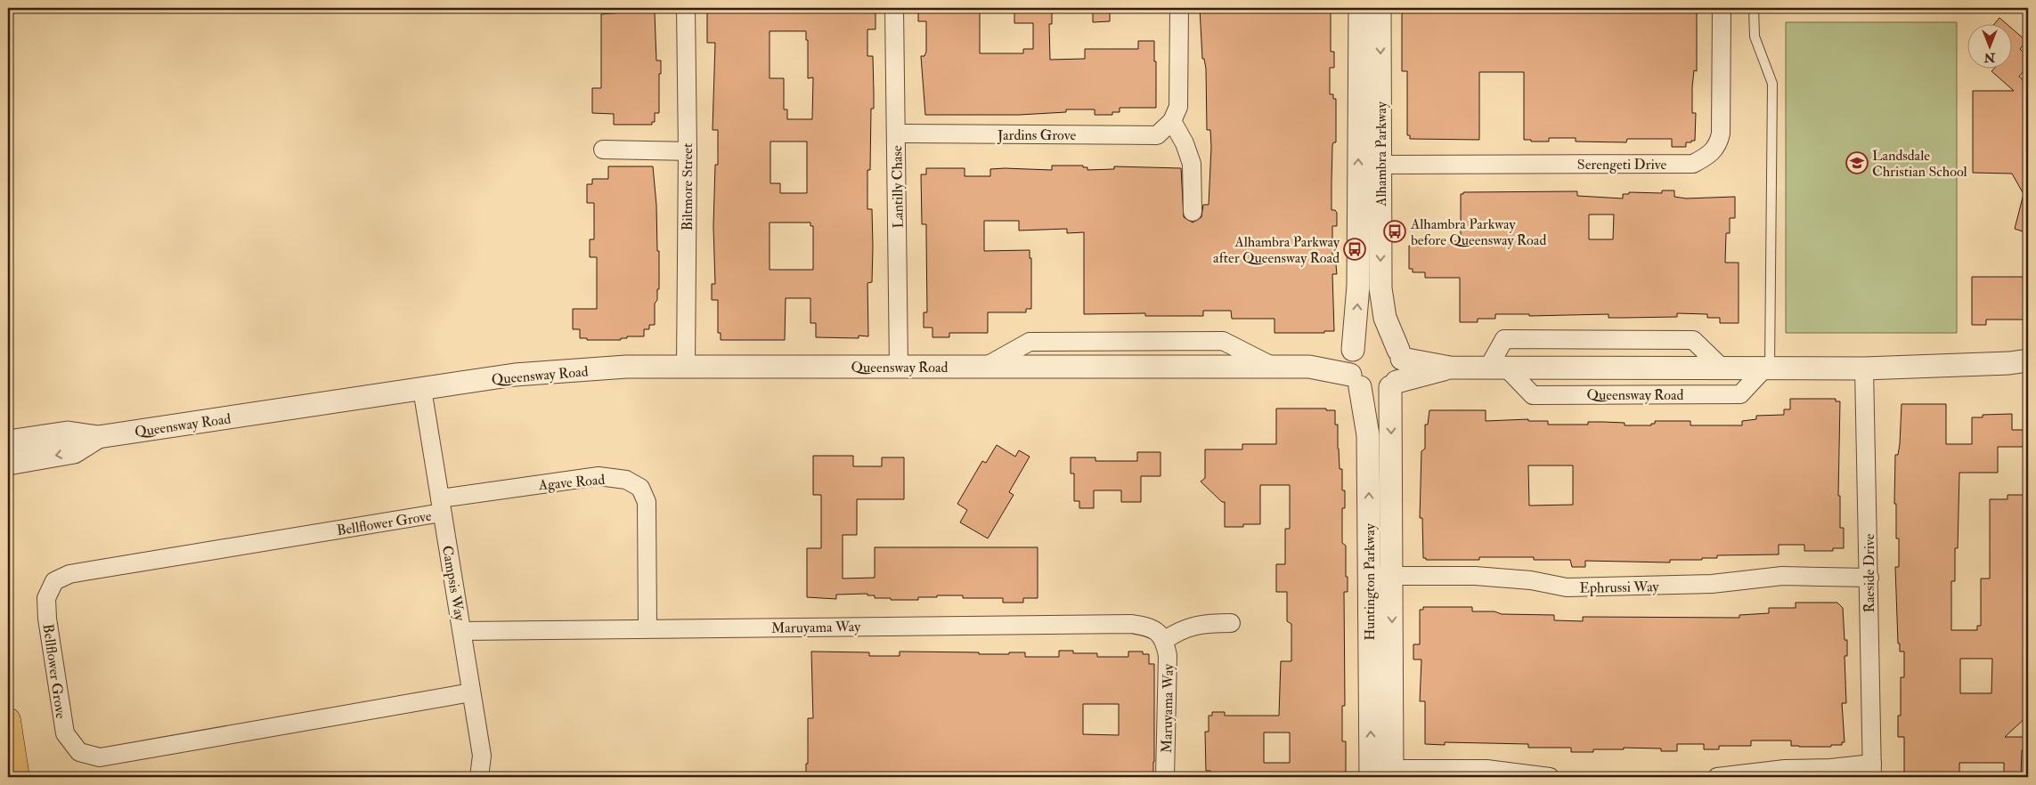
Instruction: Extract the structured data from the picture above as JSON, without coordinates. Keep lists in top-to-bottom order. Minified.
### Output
{"streets":{"street":["Jardins Grove","Alhambra Parkway","Serengeti Drive","Biltmore Street","Lantilly Chase","Queensway Road","Agave Road","Bellflower Grove","Raeside Drive","Huntington Parkway","Campsis Way","Ephrussi Way","Maruyama Way"]},"crossings":[["Jardins Grove","Lantilly Chase"],["Alhambra Parkway","Serengeti Drive"],["Alhambra Parkway","Queensway Road"],["Alhambra Parkway","Huntington Parkway"],["Biltmore Street","Queensway Road"],["Lantilly Chase","Queensway Road"],["Queensway Road","Raeside Drive"],["Queensway Road","Huntington Parkway"],["Queensway Road","Campsis Way"],["Agave Road","Bellflower Grove"],["Agave Road","Campsis Way"],["Agave Road","Maruyama Way"],["Bellflower Grove","Campsis Way"],["Raeside Drive","Ephrussi Way"],["Huntington Parkway","Ephrussi Way"],["Campsis Way","Maruyama Way"]],"places":{"school or university":["Landsdale Christian School"],"bus stop":["Alhambra Parkway before Queensway Road","Alhambra Parkway after Queensway Road"]},"north":"bottom"}
